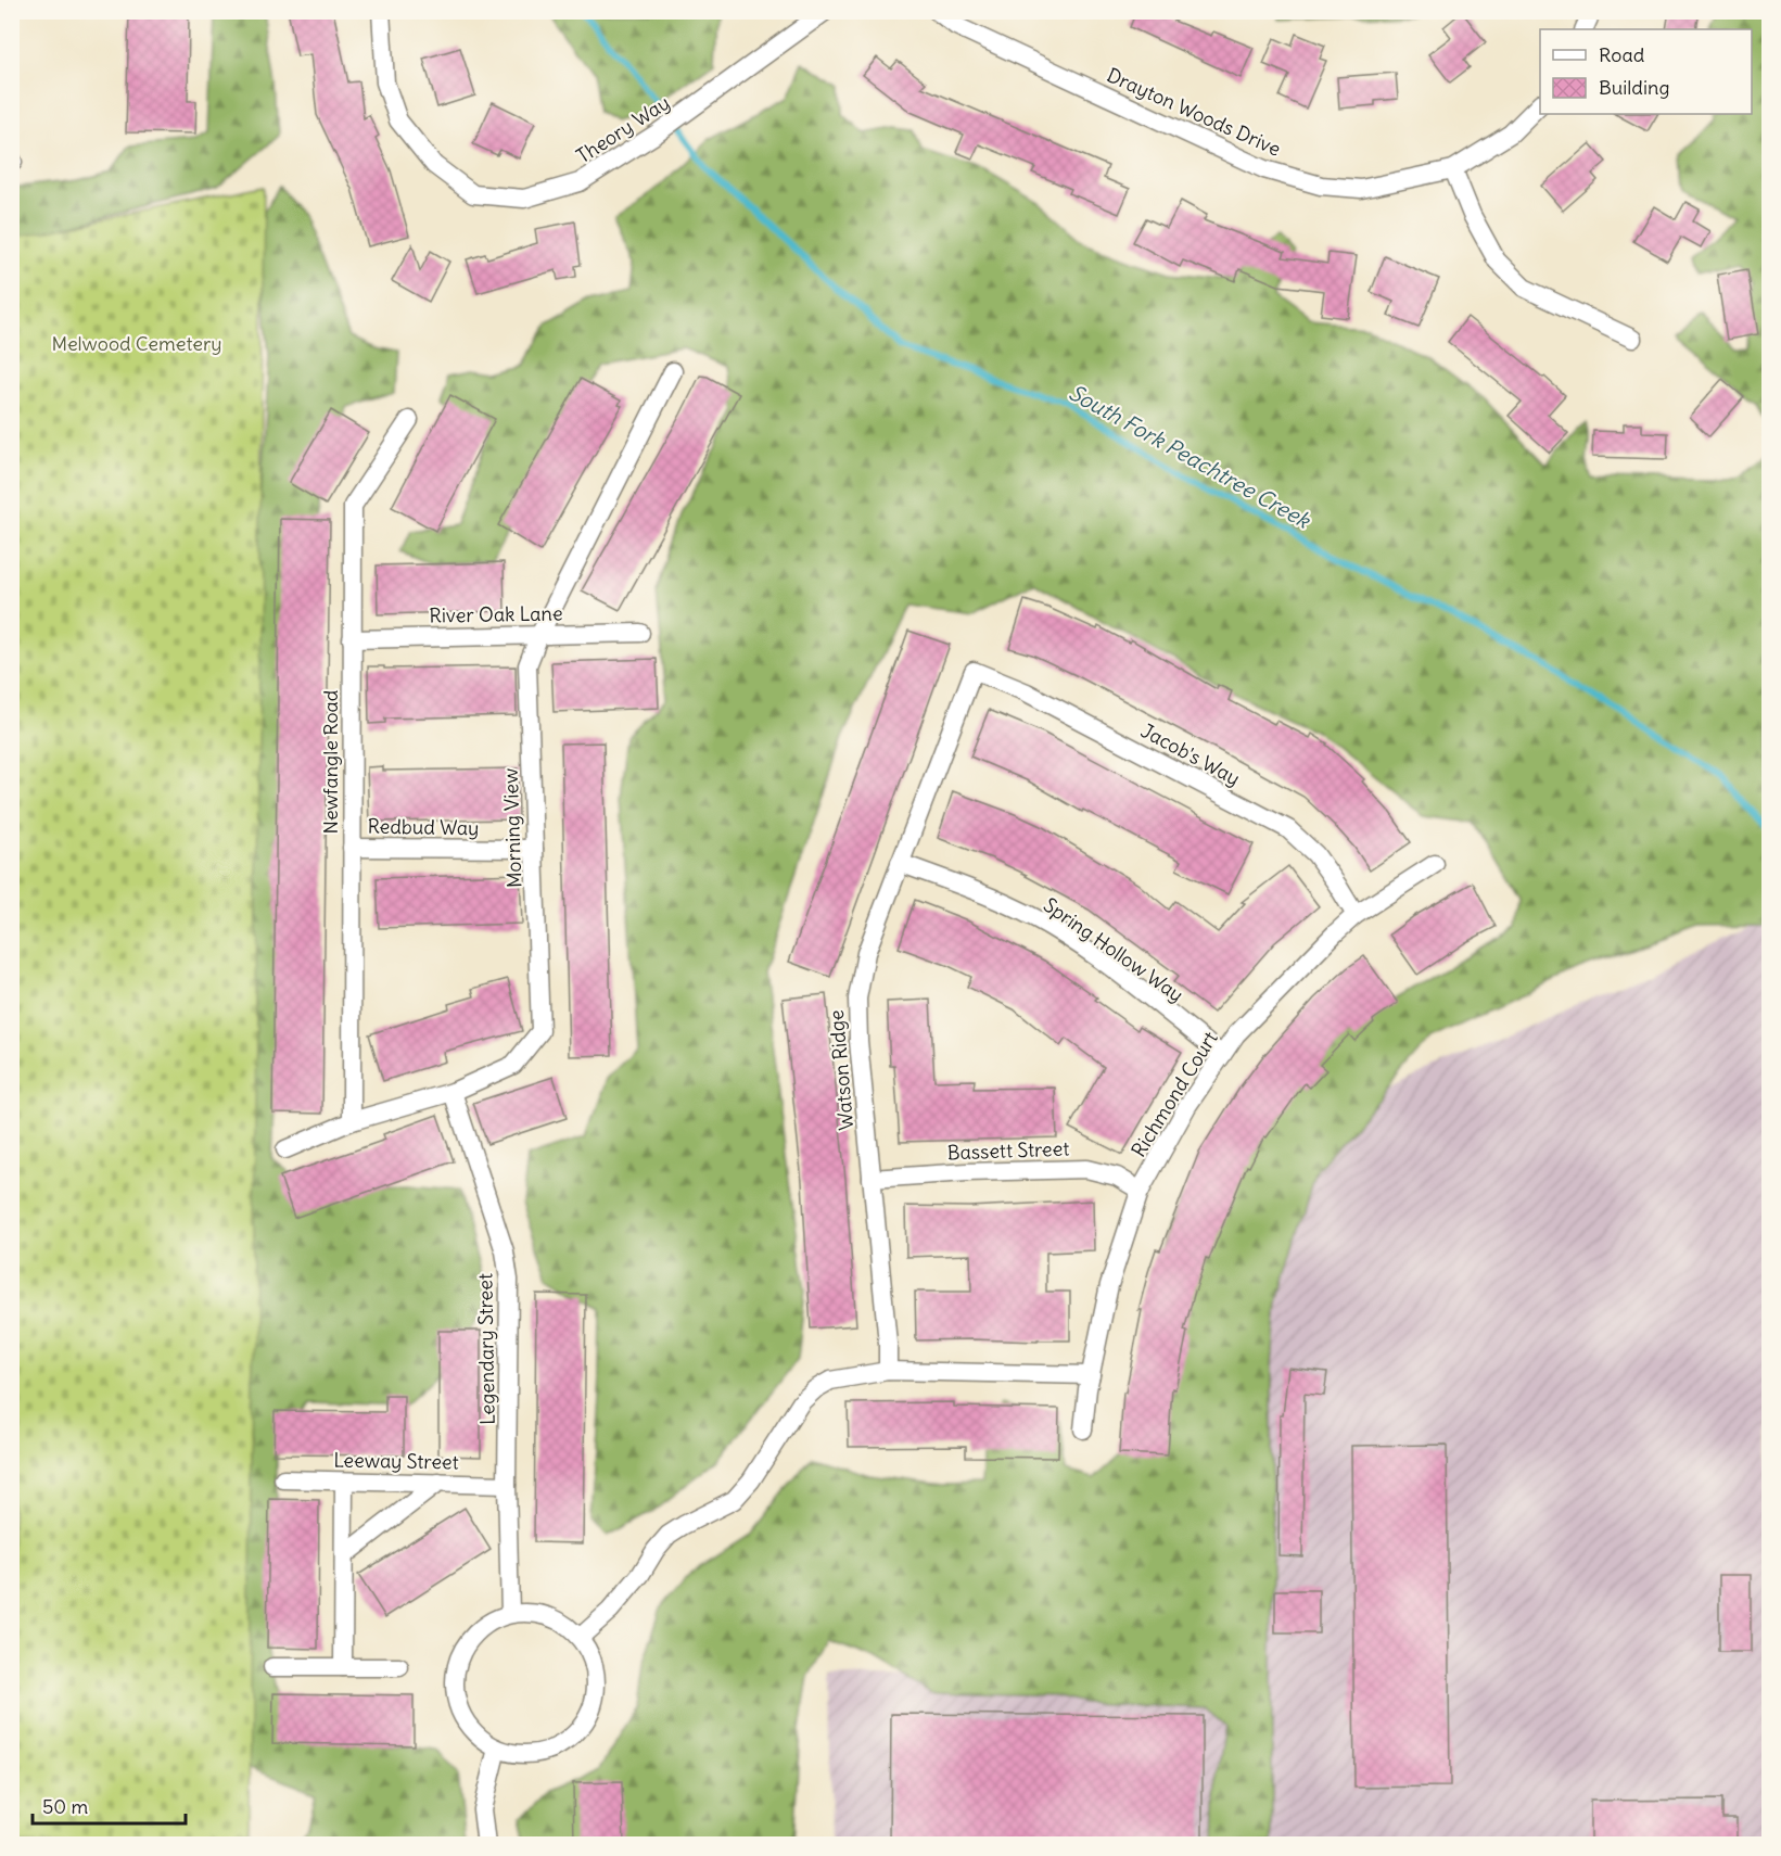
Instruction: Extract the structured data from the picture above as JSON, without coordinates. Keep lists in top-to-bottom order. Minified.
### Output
{"streets":{"street":["Drayton Woods Drive","Theory Way","River Oak Lane","Jacob's Way","Newfangle Road","Redbud Way","Morning View","Spring Hollow Way","Watson Ridge","Richmond Court","Bassett Street","Legendary Street","Leeway Street"]},"crossings":[["River Oak Lane","Newfangle Road"],["River Oak Lane","Morning View"],["Jacob's Way","Watson Ridge"],["Jacob's Way","Richmond Court"],["Newfangle Road","Redbud Way"],["Newfangle Road","Morning View"],["Redbud Way","Morning View"],["Morning View","Legendary Street"],["Spring Hollow Way","Watson Ridge"],["Spring Hollow Way","Richmond Court"],["Watson Ridge","Bassett Street"],["Richmond Court","Bassett Street"],["Legendary Street","Leeway Street"]],"water":["South Fork Peachtree Creek"],"parks":["Melwood Cemetery"],"legend":["Road","Building"],"scale_bar":"50 m"}
